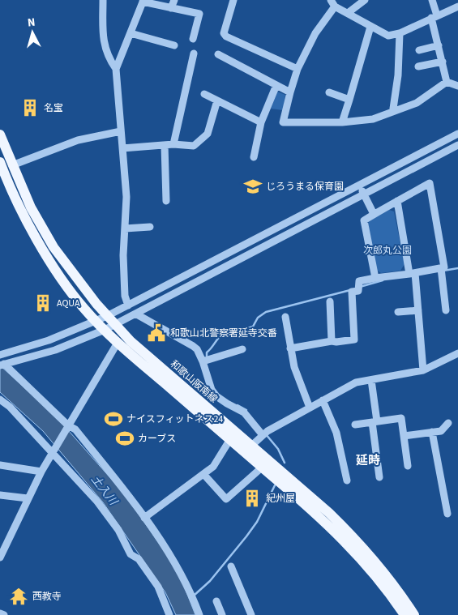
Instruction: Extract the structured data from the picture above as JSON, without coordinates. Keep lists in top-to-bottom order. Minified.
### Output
{"streets":{"main road":["和歌山阪南線"]},"districts":["延時"],"water":["土入川"],"parks":["次郎丸公園"],"places":{"building":["名宝","AQUA","紀州屋"],"school or university":["じろうまる保育園"],"public building":["和歌山北警察署延寺交番"],"sports":["ナイスフィットネス24","カーブス"],"temple":["西教寺"]},"north":"top"}
